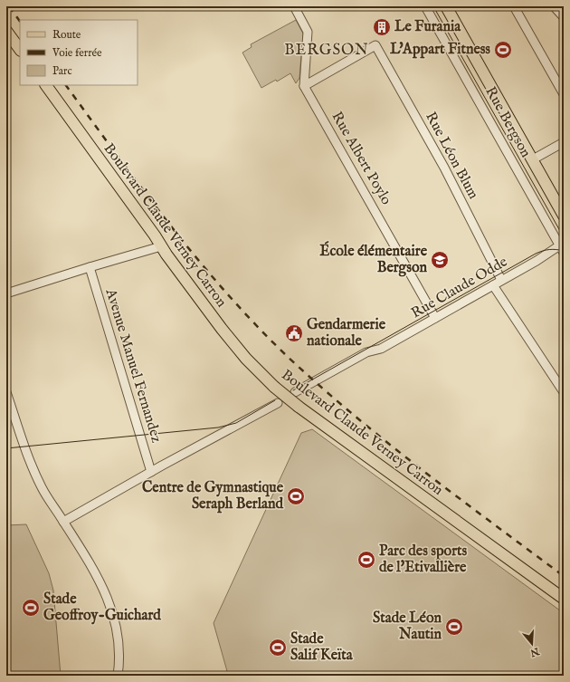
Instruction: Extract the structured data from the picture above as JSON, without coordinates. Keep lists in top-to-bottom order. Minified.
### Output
{"streets":{"main road":["Rue Bergson","Boulevard Claude Verney Carron"],"street":["Rue Léon Blum","Rue Albert Poylo","Rue Claude Odde","Avenue Manuel Fernandez"]},"crossings":[["Rue Bergson","Rue Claude Odde"],["Rue Léon Blum","Rue Albert Poylo"],["Rue Léon Blum","Rue Claude Odde"],["Rue Albert Poylo","Rue Claude Odde"]],"districts":["BERGSON"],"places":{"building":["Le Furania"],"sports":["L'Appart Fitness","Centre de Gymnastique Seraph Berland","Parc des sports de l'Etivallière","Stade Geoffroy-Guichard","Stade Léon Nautin","Stade Salif Keïta"],"school or university":["École élémentaire Bergson"],"public building":["Gendarmerie nationale"]},"legend":["Route","Voie ferrée","Parc"],"north":"bottom"}
